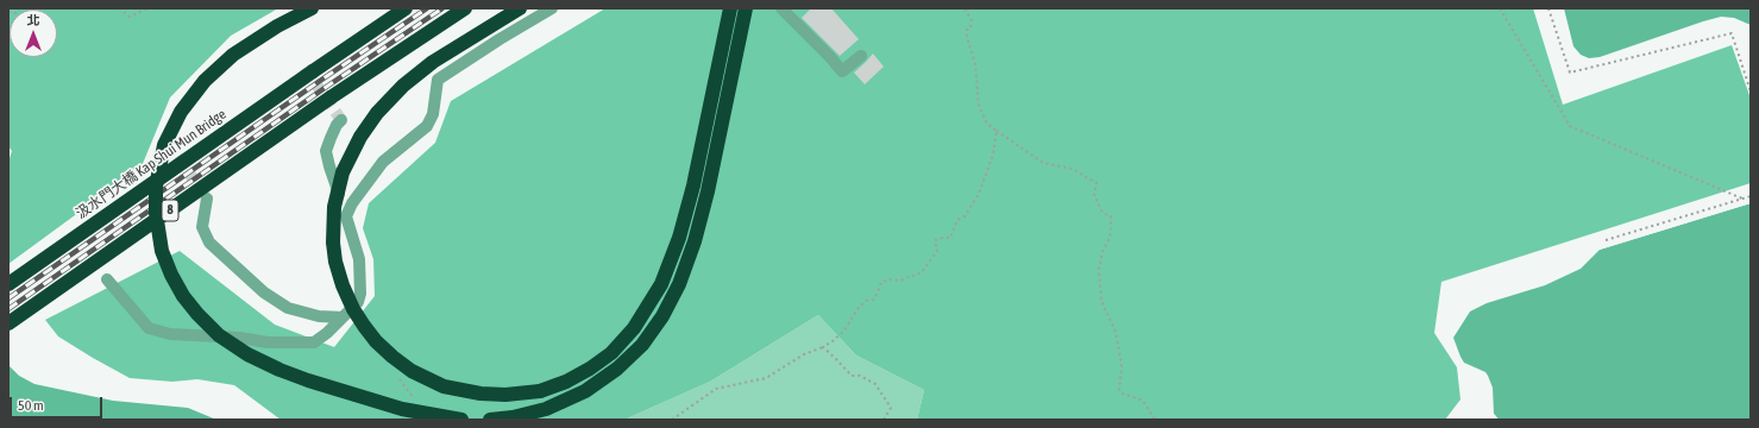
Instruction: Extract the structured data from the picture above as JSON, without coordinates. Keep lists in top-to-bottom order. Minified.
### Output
{"streets":{"highway":["汲水門大橋 Kap Shui Mun Bridge","8"]},"crossings":[["汲水門大橋 Kap Shui Mun Bridge","8"]],"scale_bar":"50 m","north":"top"}
